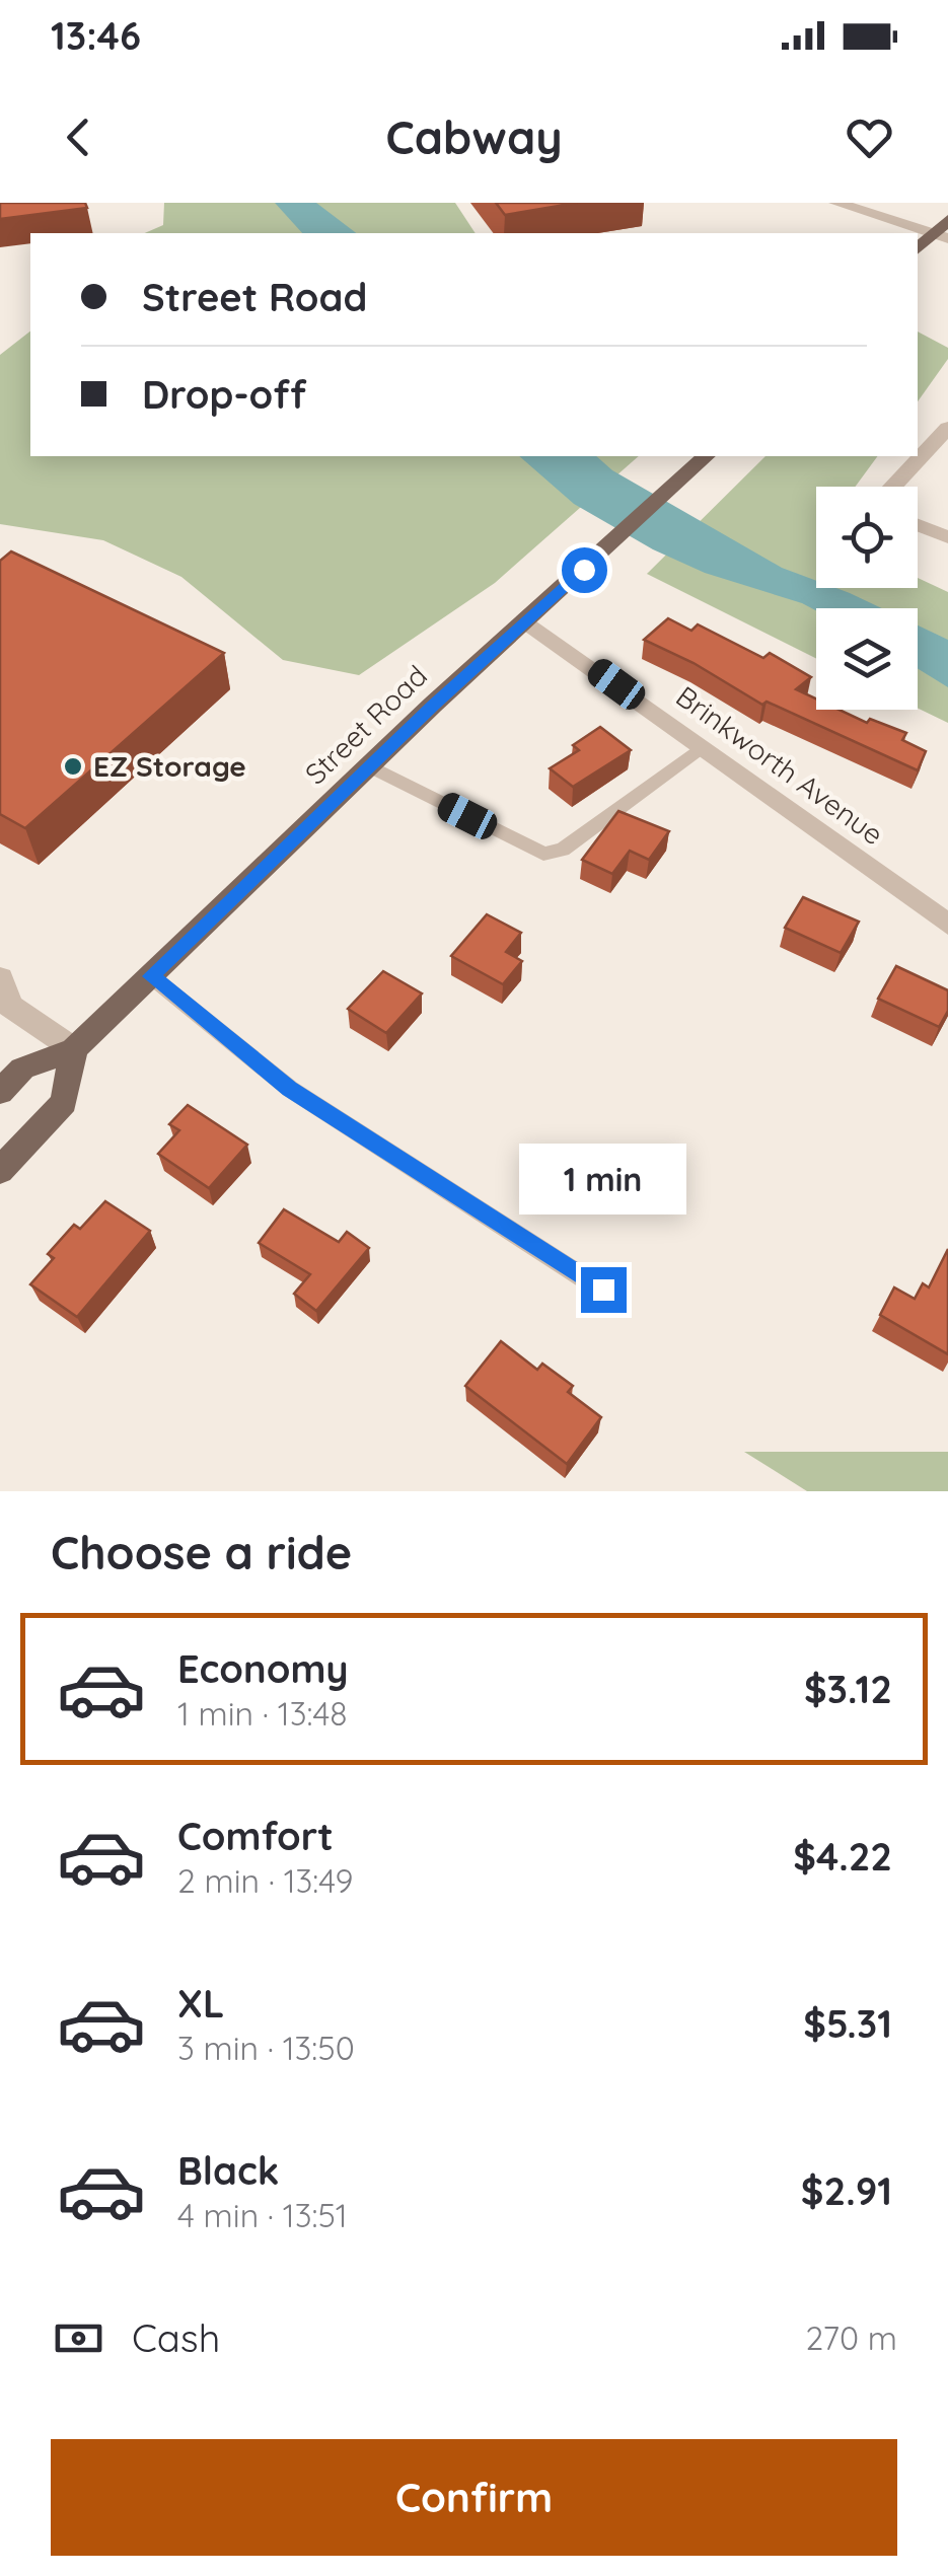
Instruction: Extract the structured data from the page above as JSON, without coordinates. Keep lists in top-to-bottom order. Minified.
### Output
{"streets":{"main road":["Street Road"],"street":["Brinkworth Avenue"]},"crossings":[["Street Road","Brinkworth Avenue"]],"places":["EZ Storage"],"page":{"status":"13:46","header":"Cabway","banner":["Street Road","Drop-off"],"bubble":"1 min","heading":"Choose a ride","list":[{"name":"Economy","note":"1 min · 13:48","value":"$3.12"},{"name":"Comfort","note":"2 min · 13:49","value":"$4.22"},{"name":"XL","note":"3 min · 13:50","value":"$5.31"},{"name":"Black","note":"4 min · 13:51","value":"$2.91"}],"pay":["Cash","270 m"],"buttons":"Confirm"}}
